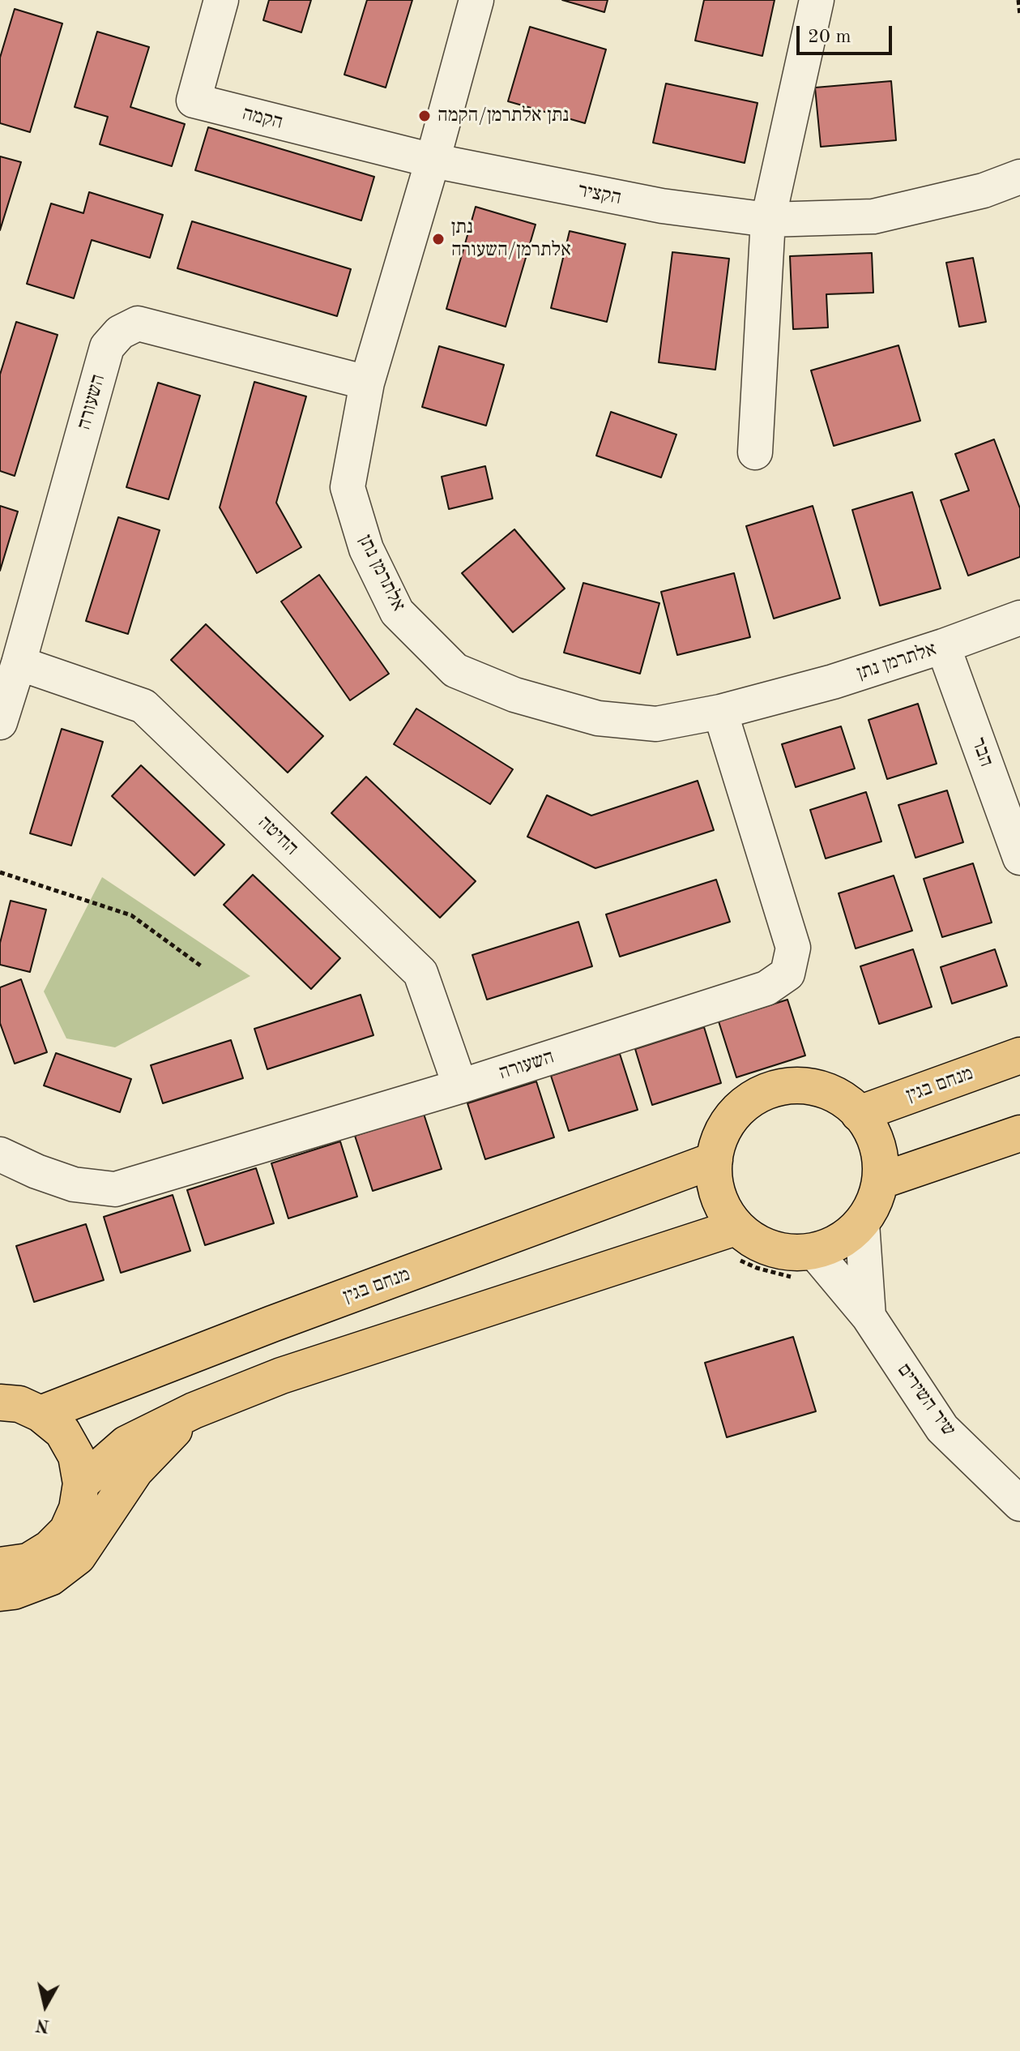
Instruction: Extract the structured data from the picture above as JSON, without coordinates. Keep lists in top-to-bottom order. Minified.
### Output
{"streets":{"main road":["מנחם בגין"],"street":["הקמה","הקציר","השעורה","אלתרמן נתן","הבר","החיטה","שיר השירים"]},"crossings":[["הקמה","הקציר"],["הקמה","אלתרמן נתן"],["הקציר","אלתרמן נתן"],["השעורה","אלתרמן נתן"],["השעורה","החיטה"],["אלתרמן נתן","הבר"],["מנחם בגין","שיר השירים"]],"places":["נתן אלתרמן/הקמה","נתן אלתרמן/השעורה"],"scale_bar":"20 m","north":"bottom"}
